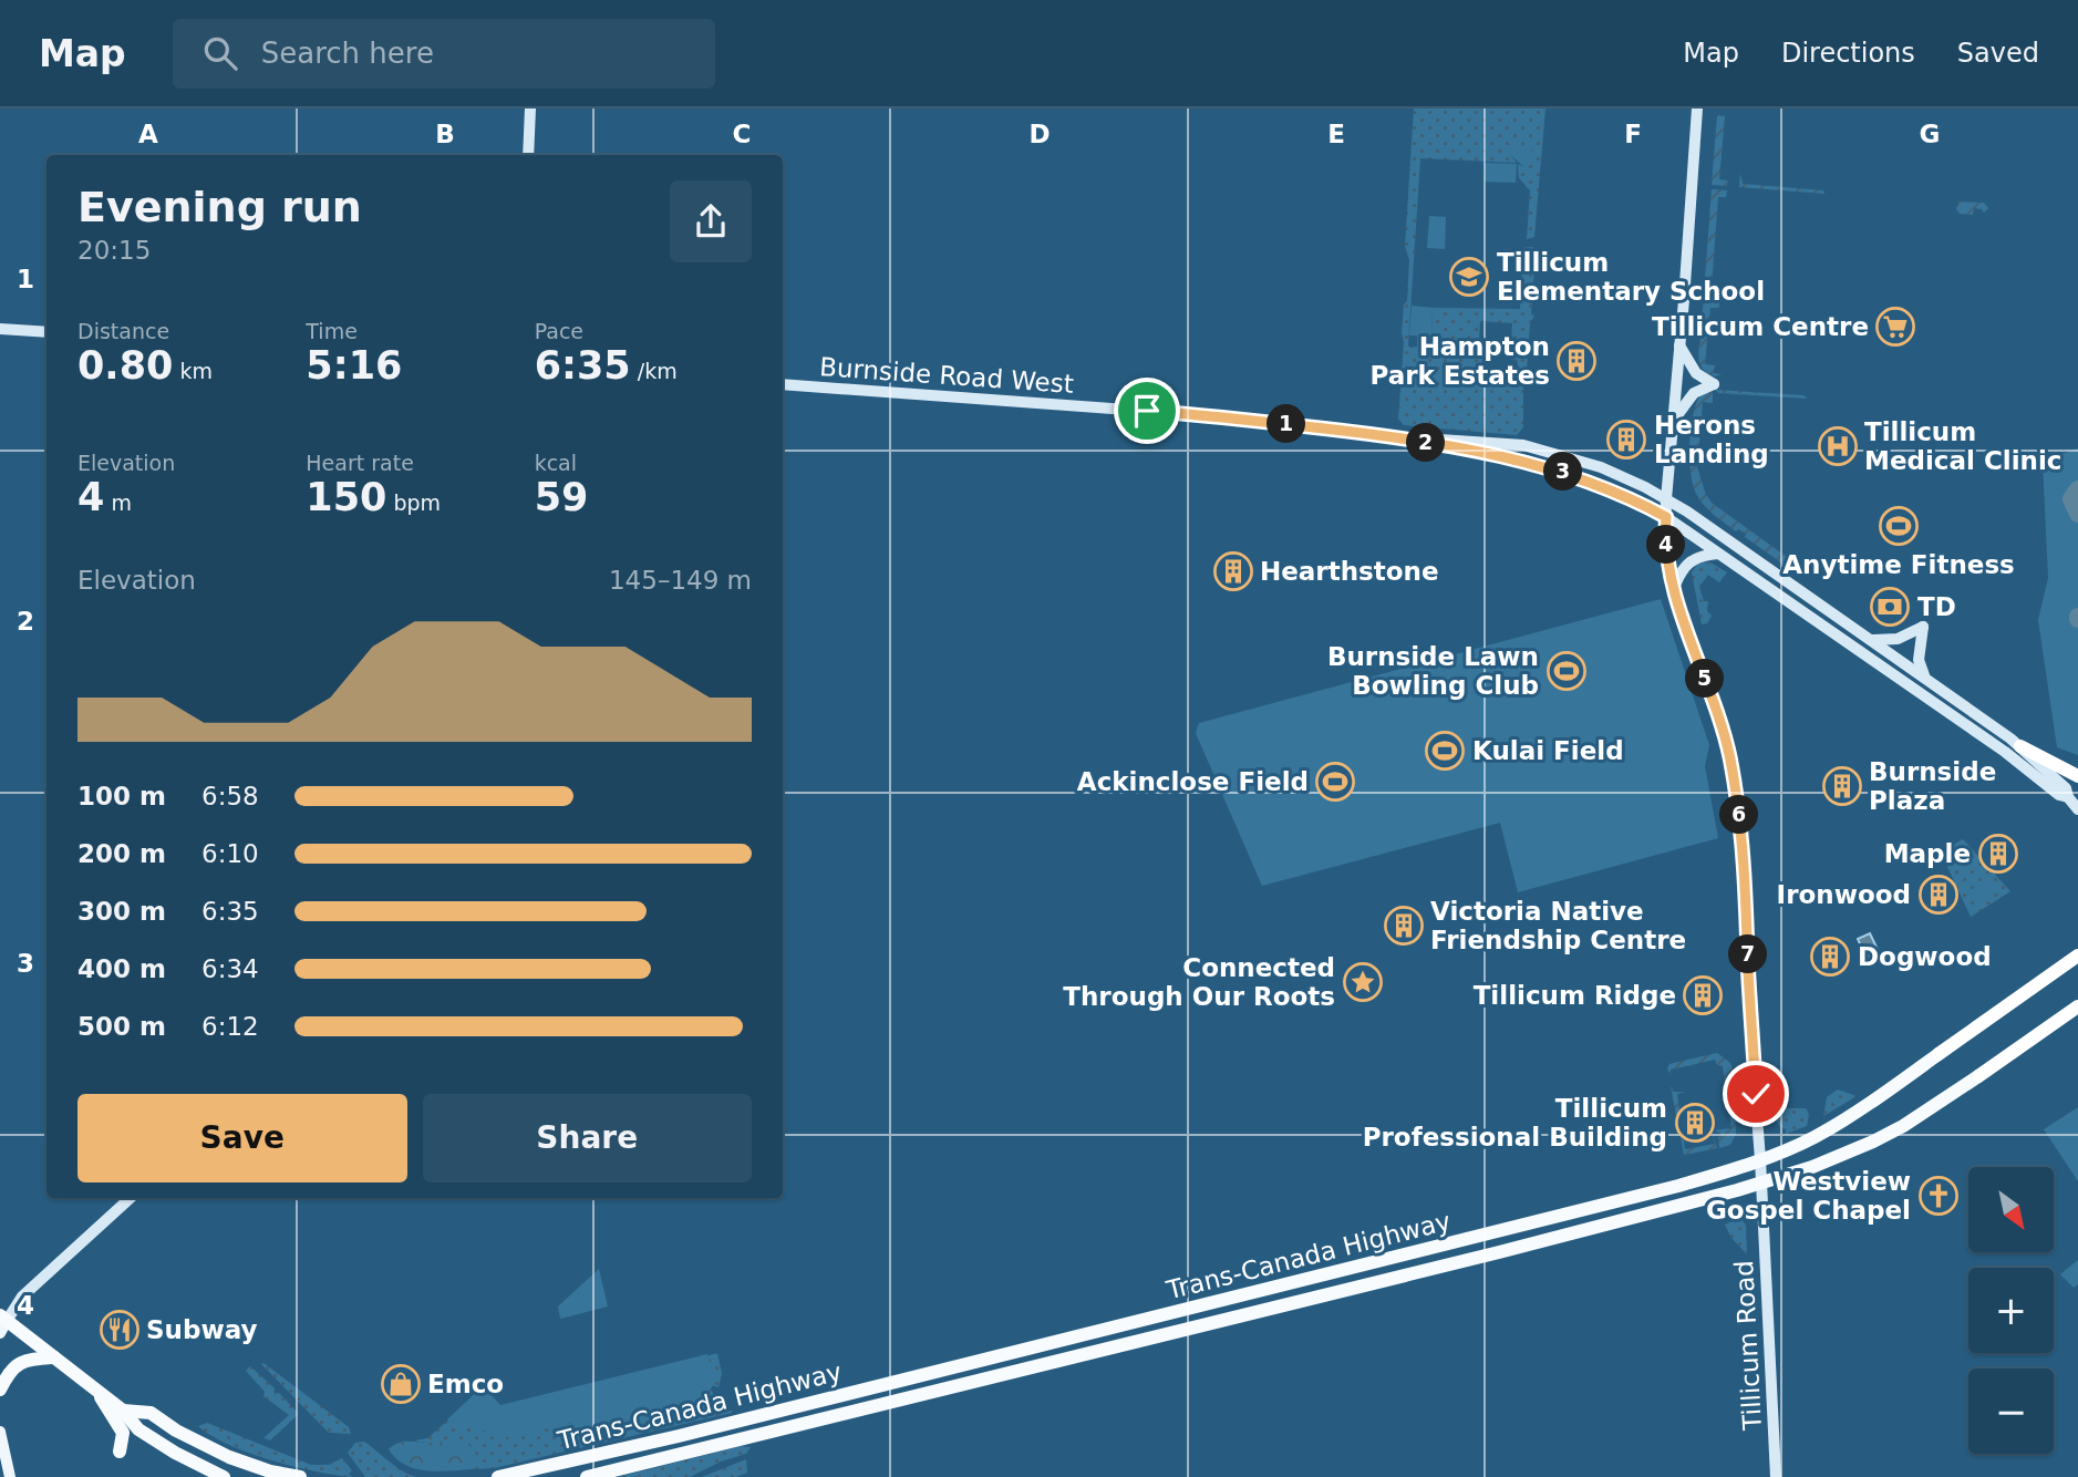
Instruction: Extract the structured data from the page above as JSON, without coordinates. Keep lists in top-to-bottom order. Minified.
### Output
{"streets":{"highway":["Trans-Canada Highway"],"main road":["Burnside Road West","Tillicum Road"]},"crossings":[["Burnside Road West","Tillicum Road"],["Trans-Canada Highway","Tillicum Road"]],"places":{"school or university":["Tillicum Elementary School"],"supermarket":["Tillicum Centre"],"building":["Hampton Park Estates","Herons Landing","Hearthstone","Burnside Plaza","Maple","Ironwood","Victoria Native Friendship Centre","Dogwood","Tillicum Ridge","Tillicum Professional Building"],"hospital":["Tillicum Medical Clinic"],"sports":["Anytime Fitness","Burnside Lawn Bowling Club","Kulai Field","Ackinclose Field"],"bank":["TD"],"place":["Connected Through Our Roots"],"church":["Westview Gospel Chapel"],"restaurant":["Subway"],"shop":["Emco"]},"north":"bottom right","page":{"header":"Map","search":"Search here","nav":["Map","Directions","Saved"],"heading":["Evening run","20:15"],"stats":[["Distance","0.80 km"],["Time","5:16"],["Pace","6:35 /km"],["Elevation","4 m"],["Heart rate","150 bpm"],["kcal","59"]],"pins":["1","2","3","4","5","6","7"],"chart":["Elevation","145–149 m"],"list":[{"name":"100 m","note":"6:58"},{"name":"200 m","note":"6:10"},{"name":"300 m","note":"6:35"},{"name":"400 m","note":"6:34"},{"name":"500 m","note":"6:12"}],"buttons":["Save","Share"],"map_buttons":["+","−"]},"grid":{"columns":["A","B","C","D","E","F","G"],"rows":["1","2","3","4"]}}
